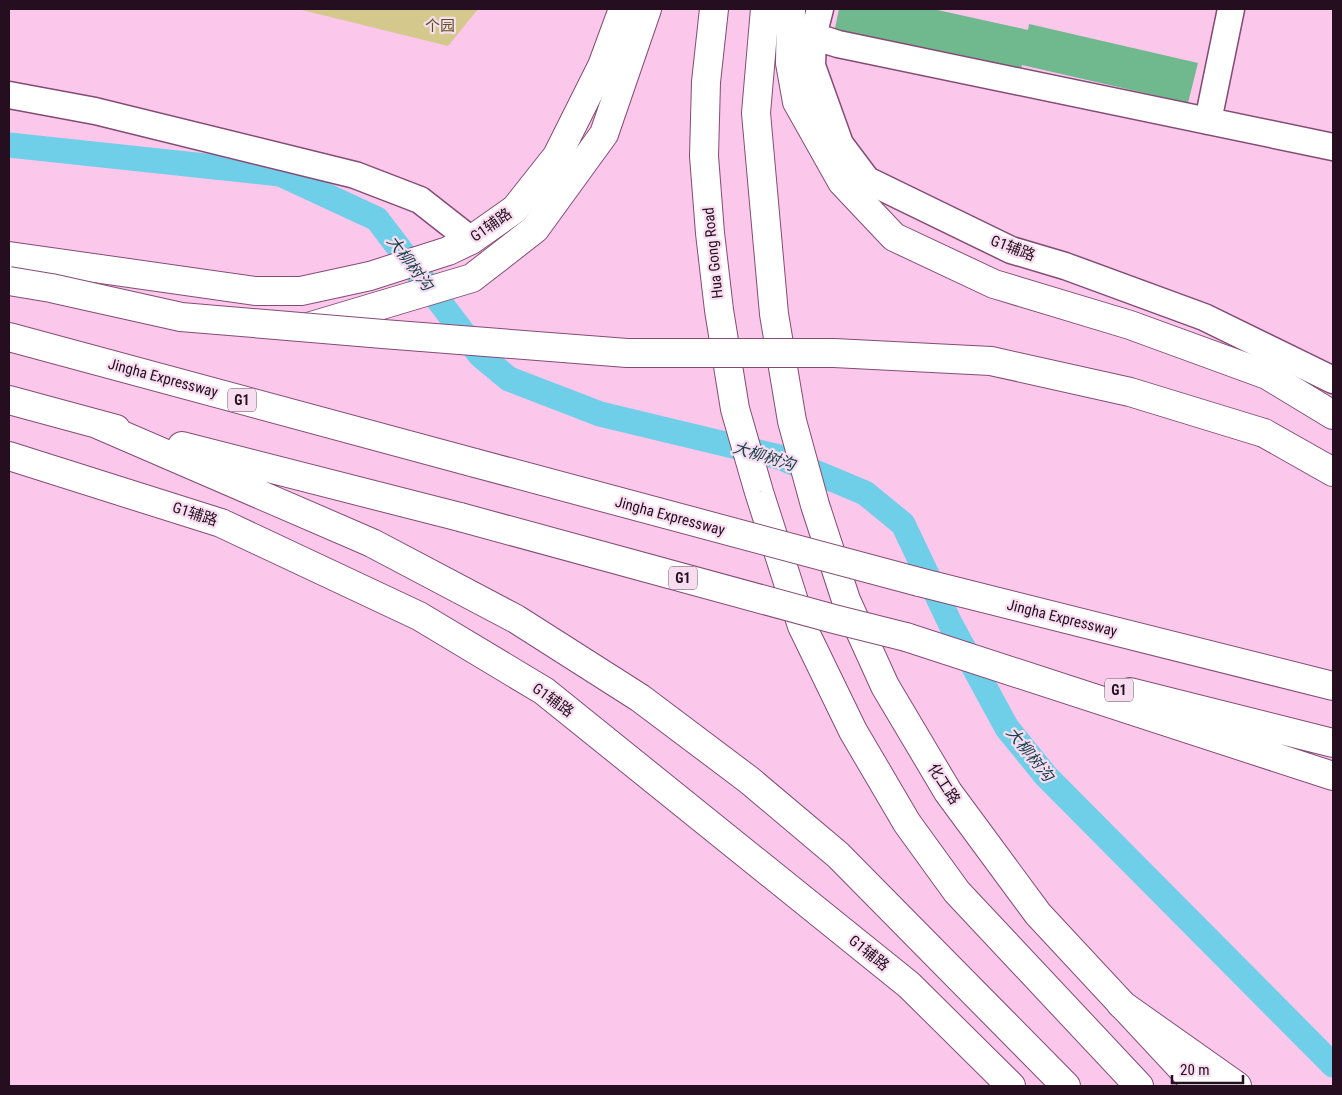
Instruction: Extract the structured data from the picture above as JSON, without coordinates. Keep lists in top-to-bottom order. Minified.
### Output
{"streets":{"main road":["G1辅路","Hua Gong Road","Jingha Expressway","G1","化工路"]},"water":["大柳树沟"],"parks":["个园"],"scale_bar":"20 m"}
